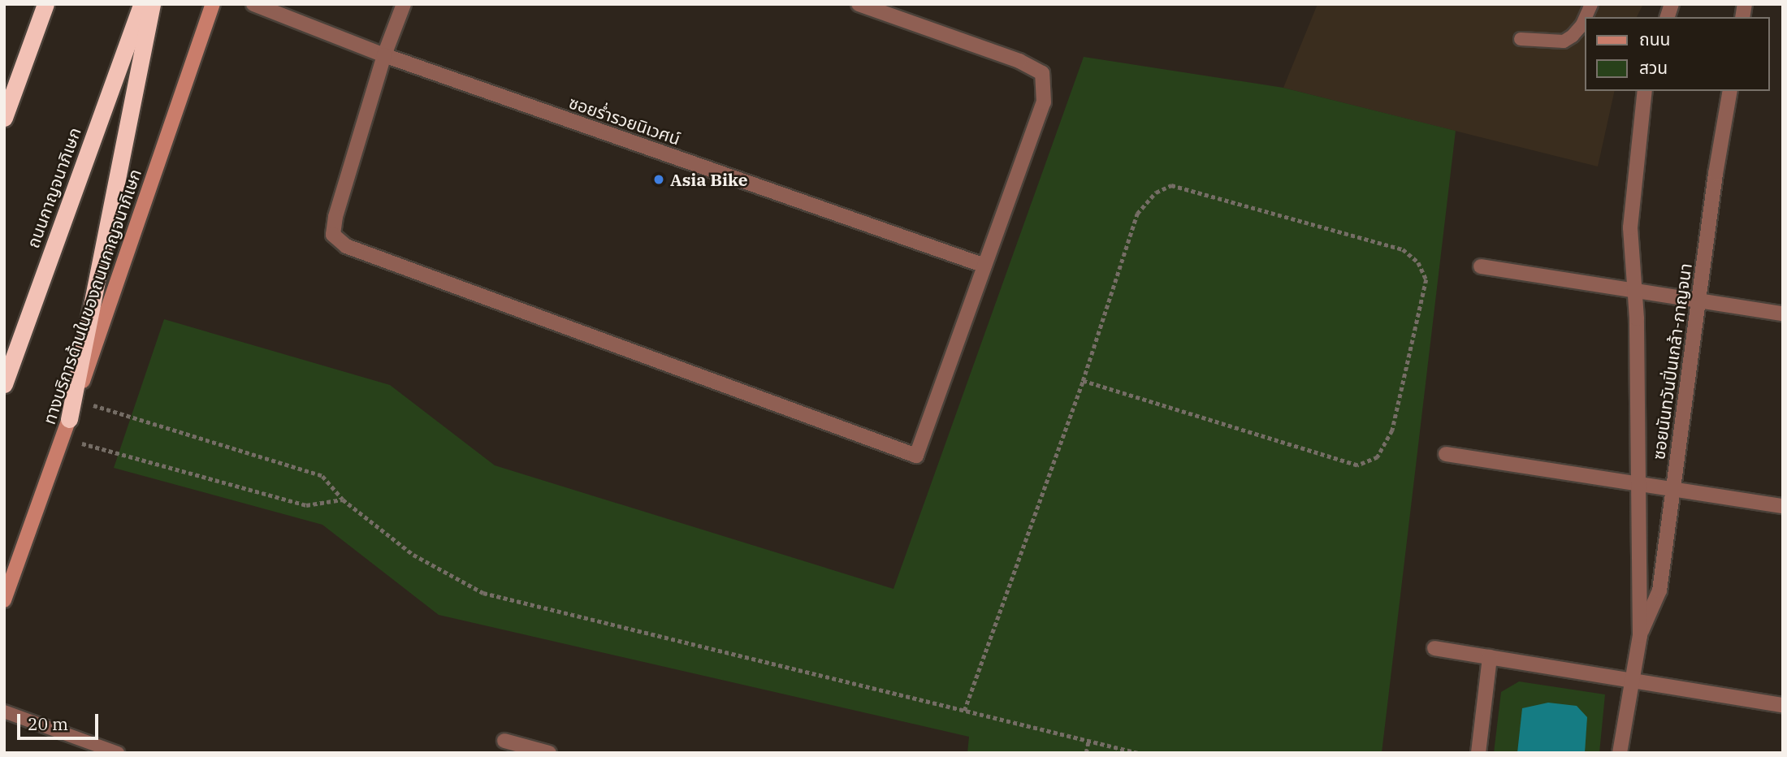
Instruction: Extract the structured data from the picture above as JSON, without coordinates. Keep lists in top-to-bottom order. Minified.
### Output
{"streets":{"highway":["ถนนกาญจนาภิเษก"],"main road":["ทางบริการด้านในของถนนกาญจนาภิเษก"],"street":["ซอยร่ำรวยนิเวศน์","ซอยนันทวันปิ่นเกล้า-กาญจนา"]},"places":["Asia Bike"],"legend":["ถนน","สวน"],"scale_bar":"20 m"}
